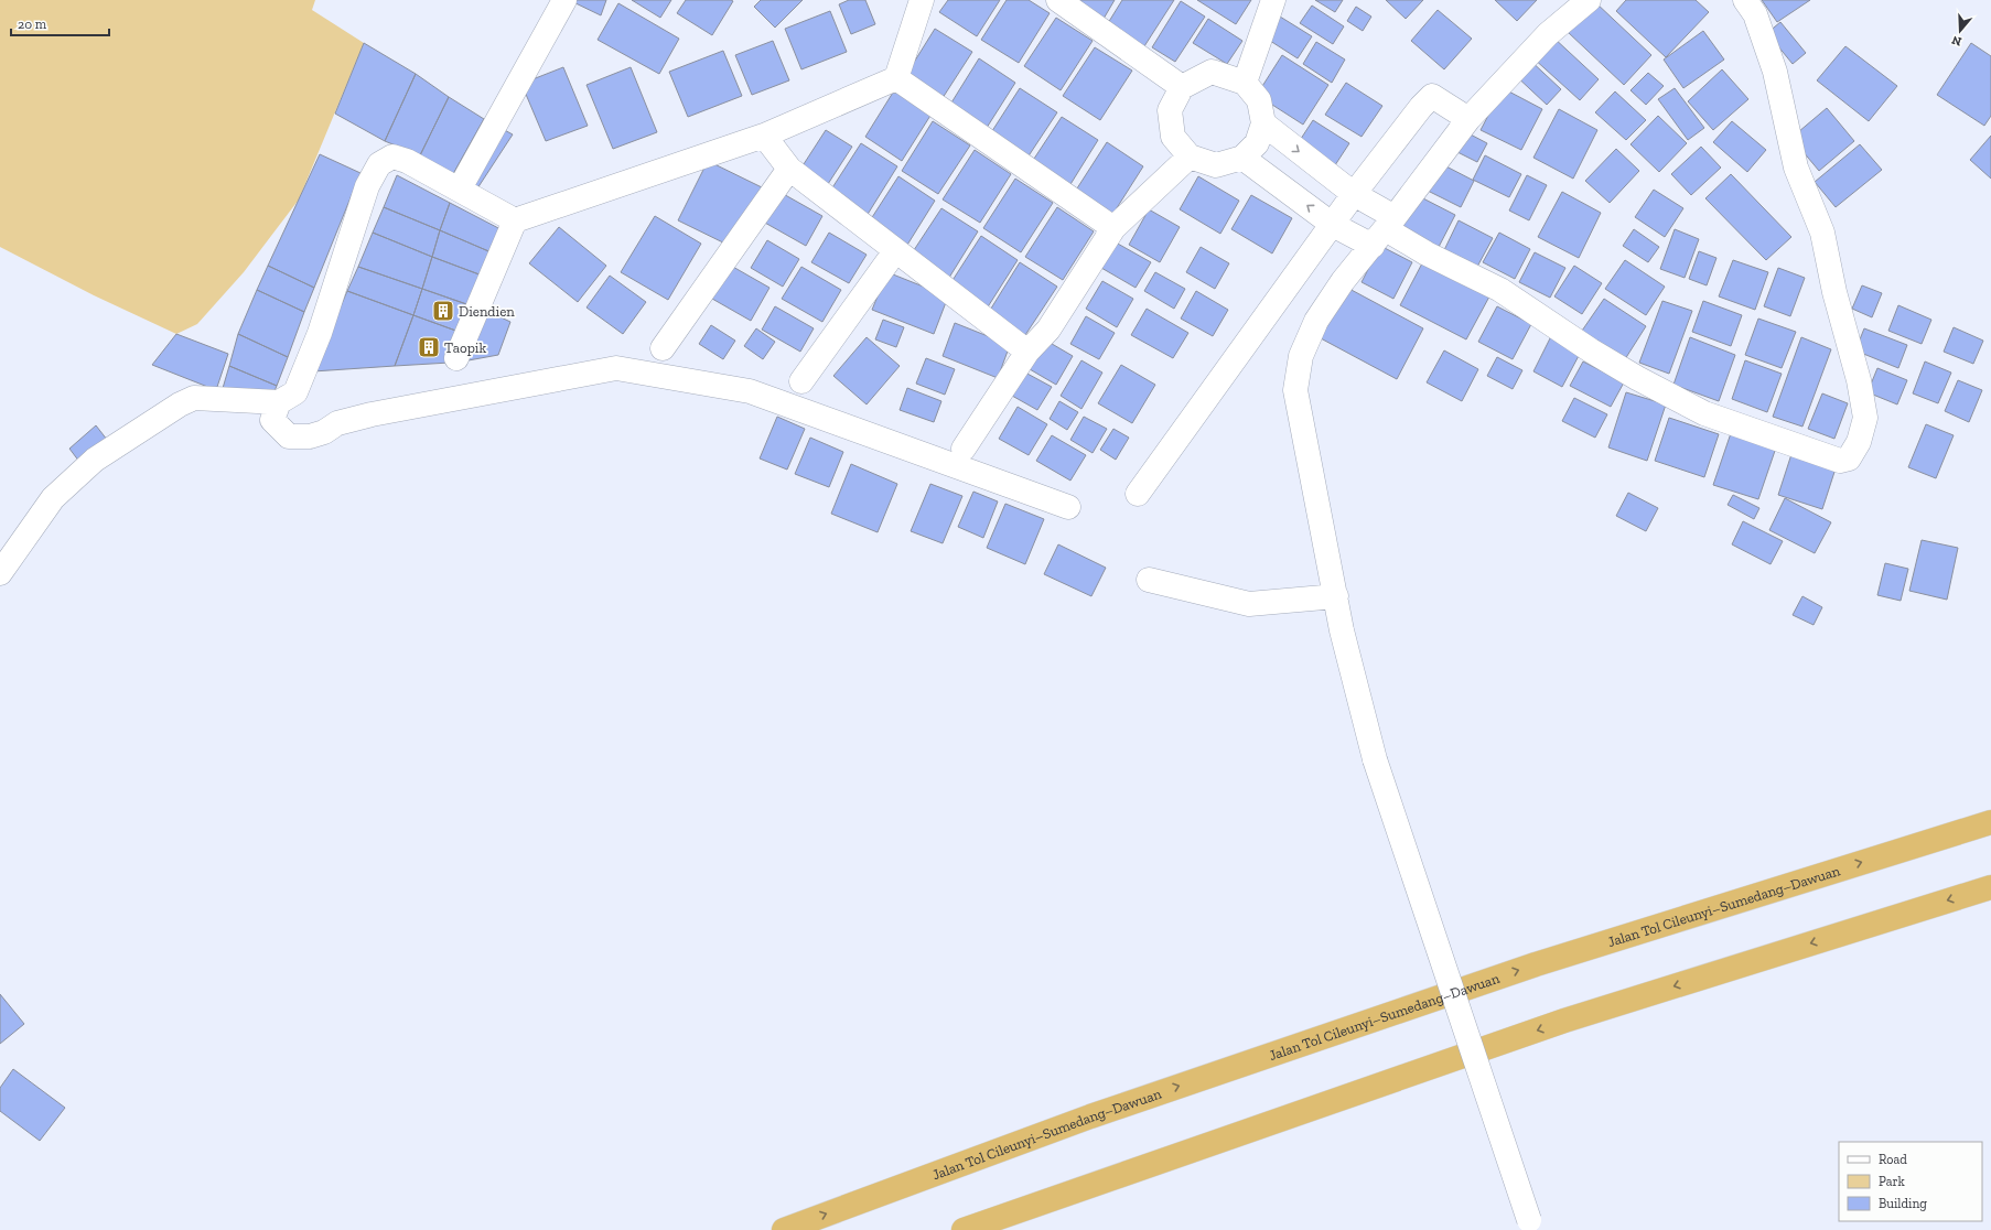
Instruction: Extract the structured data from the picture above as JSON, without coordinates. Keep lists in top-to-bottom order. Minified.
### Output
{"streets":{"highway":["Jalan Tol Cileunyi–Sumedang–Dawuan"]},"places":{"building":["Diendien","Taopik"]},"legend":["Road","Park","Building"],"scale_bar":"20 m","north":"bottom"}
